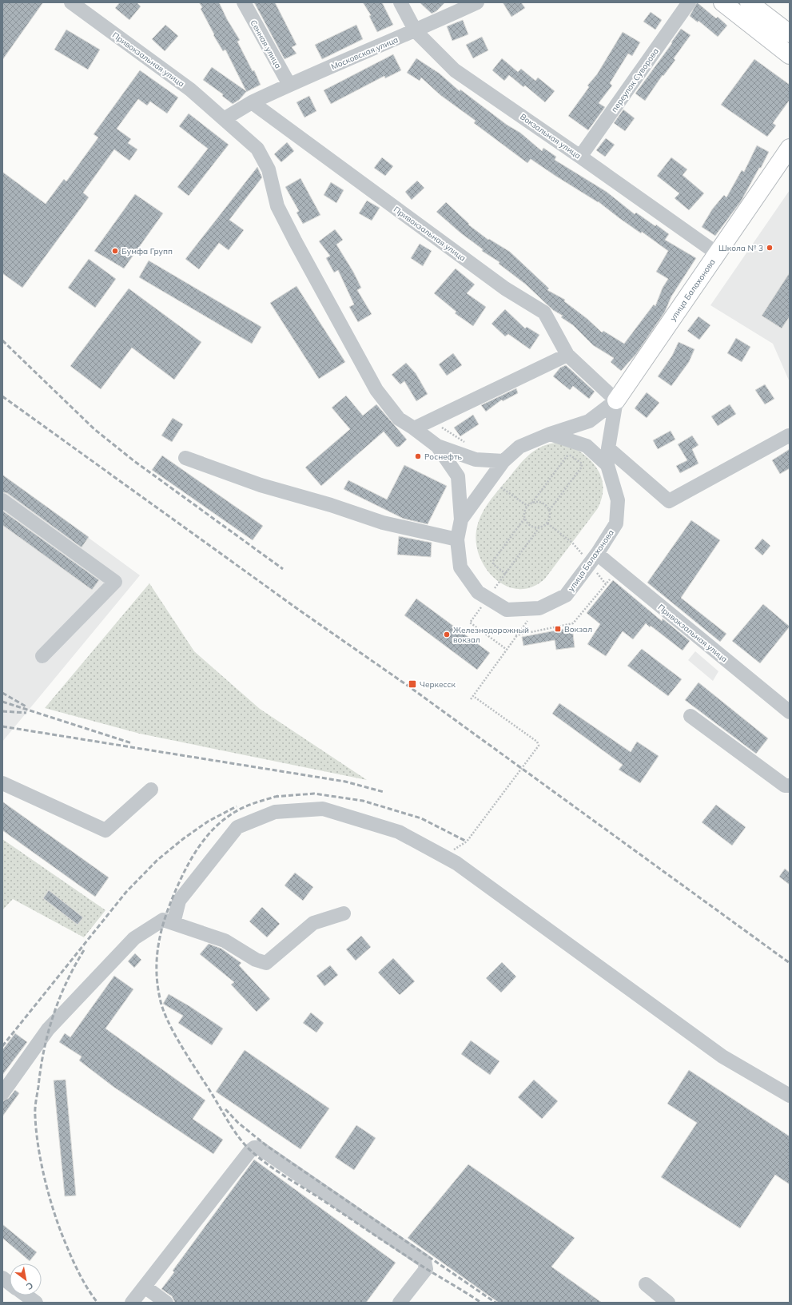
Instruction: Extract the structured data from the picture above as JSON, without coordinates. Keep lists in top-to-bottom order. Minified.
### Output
{"streets":{"main road":["улица Балахонова"],"street":["Сенная улица","Московская улица","Привокзальная улица","переулок Суворова","Вокзальная улица"]},"crossings":[["Сенная улица","Московская улица"],["Московская улица","Привокзальная улица"],["Московская улица","Вокзальная улица"],["Привокзальная улица","улица Балахонова"],["переулок Суворова","Вокзальная улица"],["Вокзальная улица","улица Балахонова"]],"places":{"other":["Школа № 3","Бумфа Групп","Роснефть","Железнодорожный вокзал"],"transit":["Вокзал","Черкесск"]},"north":"bottom right"}
